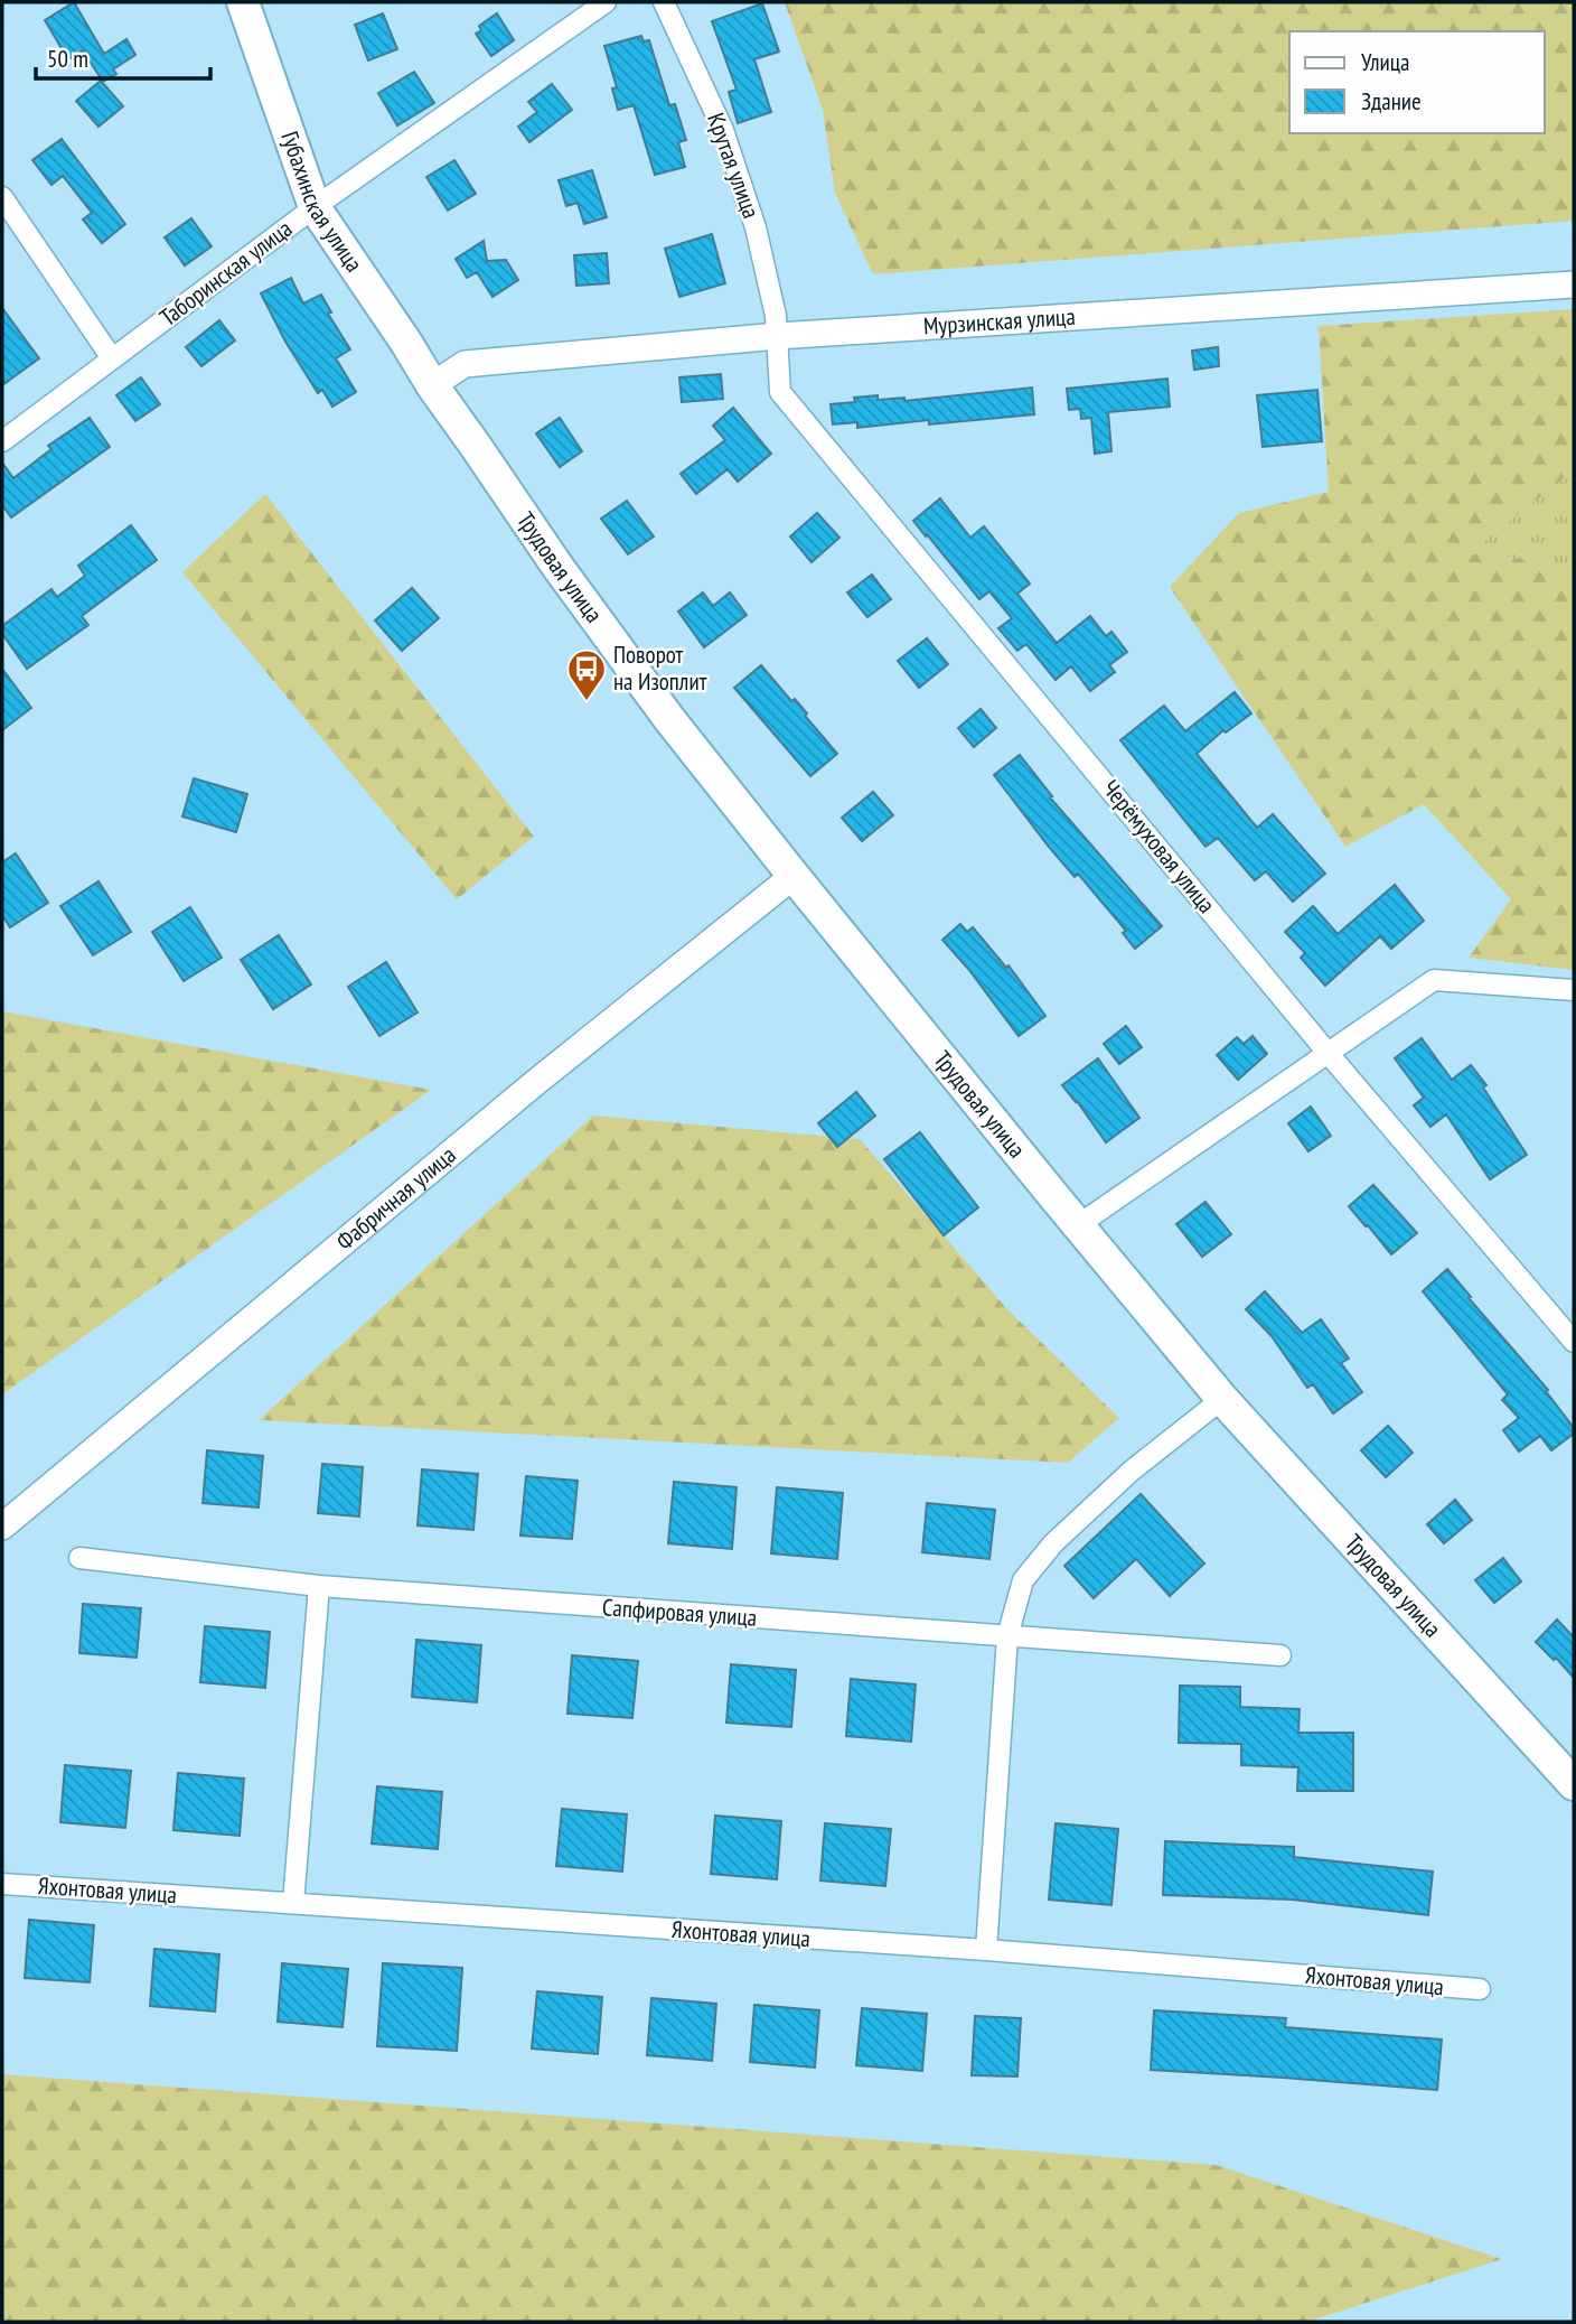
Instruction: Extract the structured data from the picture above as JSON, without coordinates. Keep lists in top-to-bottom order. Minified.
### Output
{"streets":{"main road":["Губахинская улица","Трудовая улица"],"street":["Крутая улица","Таборинская улица","Мурзинская улица","Черёмуховая улица","Фабричная улица","Сапфировая улица","Яхонтовая улица"]},"crossings":[["Крутая улица","Мурзинская улица"],["Крутая улица","Черёмуховая улица"],["Губахинская улица","Таборинская улица"],["Губахинская улица","Мурзинская улица"],["Губахинская улица","Трудовая улица"],["Мурзинская улица","Трудовая улица"],["Мурзинская улица","Черёмуховая улица"],["Трудовая улица","Фабричная улица"]],"places":{"bus stop":["Поворот на Изоплит"]},"legend":["Улица","Здание"],"scale_bar":"50 m"}
